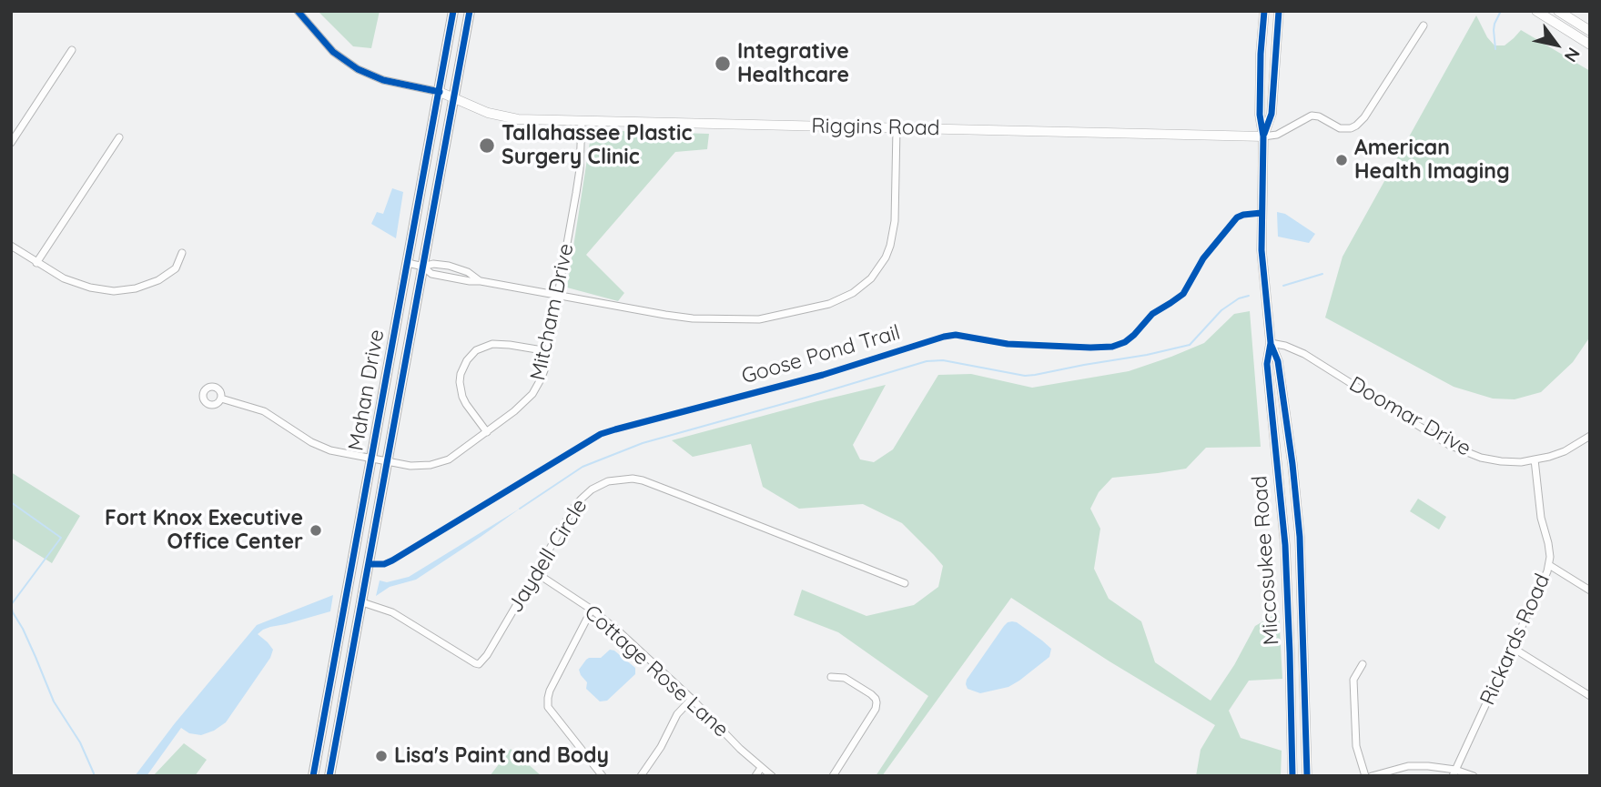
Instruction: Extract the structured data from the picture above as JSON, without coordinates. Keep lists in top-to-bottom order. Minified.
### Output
{"streets":{"main road":["Mahan Drive"],"street":["Riggins Road","Mitcham Drive","Doomar Drive","Jaydell Circle","Miccosukee Road","Rickards Road","Cottage Rose Lane"],"cycle path":["Goose Pond Trail"]},"crossings":[["Riggins Road","Mitcham Drive"],["Riggins Road","Mahan Drive"],["Riggins Road","Miccosukee Road"],["Mitcham Drive","Mahan Drive"],["Mahan Drive","Jaydell Circle"],["Doomar Drive","Miccosukee Road"],["Doomar Drive","Rickards Road"],["Jaydell Circle","Cottage Rose Lane"]],"places":["Integrative Healthcare","Tallahassee Plastic Surgery Clinic","American Health Imaging","Fort Knox Executive Office Center","Lisa's Paint and Body"],"north":"bottom right"}
